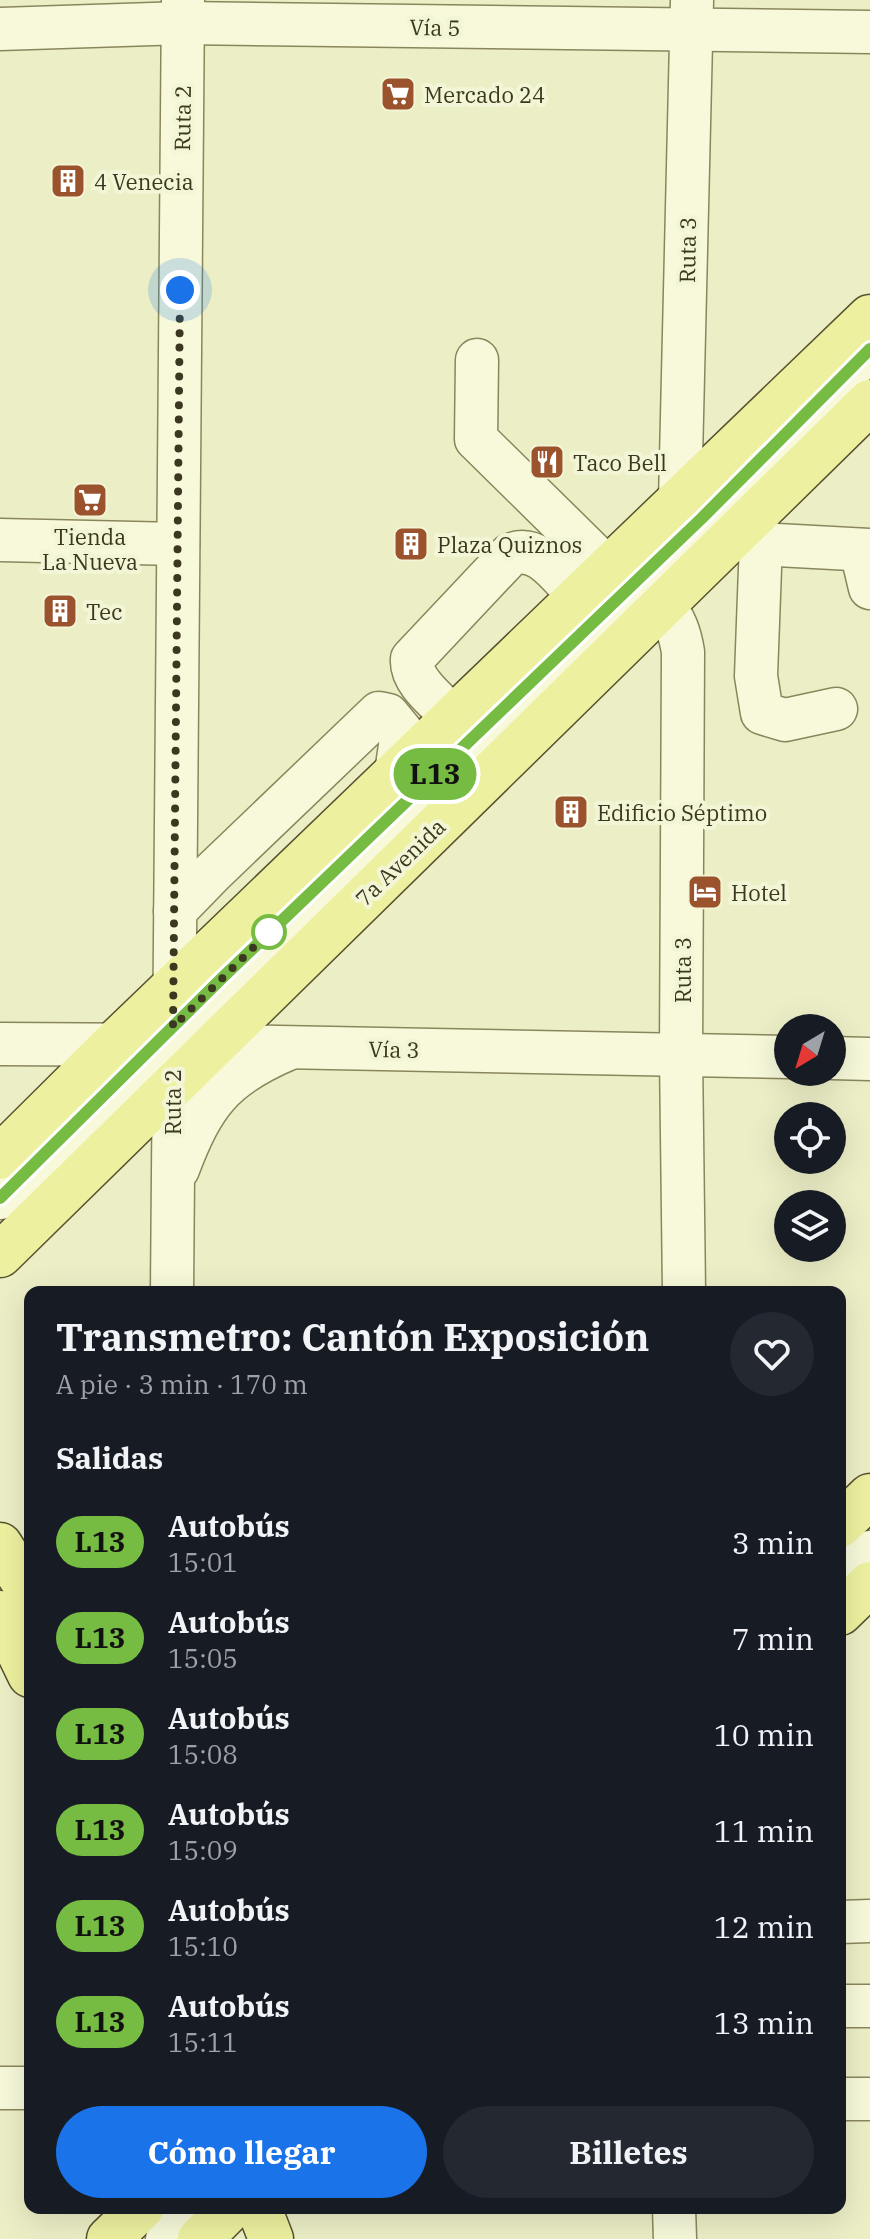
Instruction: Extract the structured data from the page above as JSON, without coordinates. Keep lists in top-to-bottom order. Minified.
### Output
{"streets":{"main road":["7a Avenida"],"street":["Vía 5","Ruta 2","Ruta 3","Vía 3"]},"crossings":[["Vía 5","Ruta 2"],["Vía 5","Ruta 3"],["Ruta 2","7a Avenida"],["Ruta 2","Vía 3"],["Ruta 3","7a Avenida"],["Ruta 3","Vía 3"],["7a Avenida","Vía 3"]],"places":{"supermarket":["Mercado 24","Tienda La Nueva"],"building":["4 Venecia","Plaza Quiznos","Tec","Edificio Séptimo"],"restaurant":["Taco Bell"],"hotel":["Hotel"]},"lines":["bus line L13"],"north":"bottom left","page":{"on_map":"L13","heading":[["Transmetro: Cantón Exposición","A pie · 3 min · 170 m"],"Salidas"],"list":[{"mark":"L13","name":"Autobús","note":"15:01","value":"3 min"},{"mark":"L13","name":"Autobús","note":"15:05","value":"7 min"},{"mark":"L13","name":"Autobús","note":"15:08","value":"10 min"},{"mark":"L13","name":"Autobús","note":"15:09","value":"11 min"},{"mark":"L13","name":"Autobús","note":"15:10","value":"12 min"},{"mark":"L13","name":"Autobús","note":"15:11","value":"13 min"}],"buttons":["Cómo llegar","Billetes"]}}
